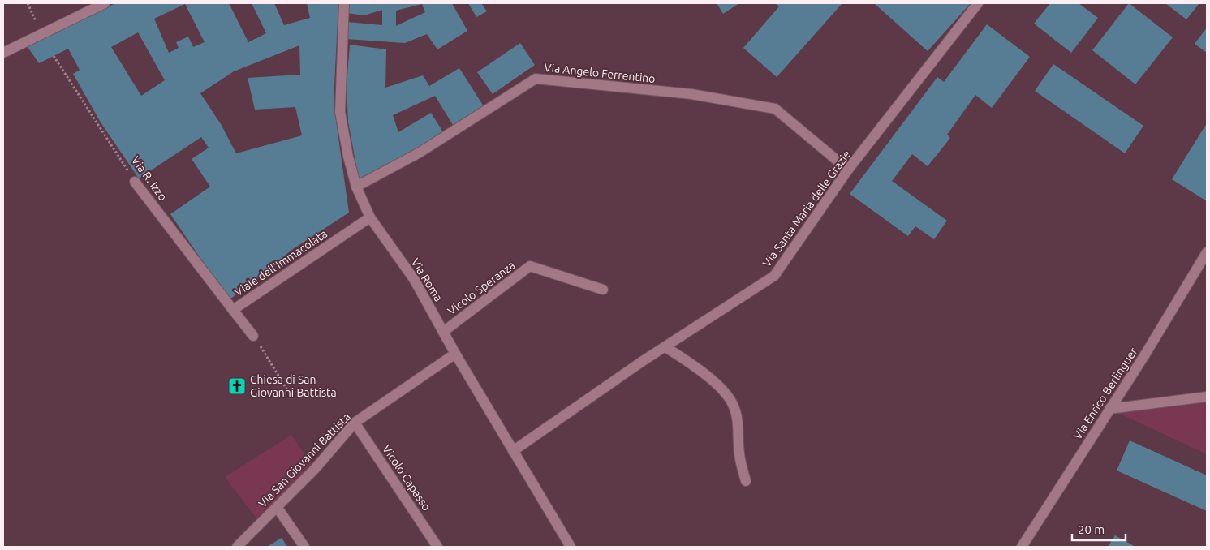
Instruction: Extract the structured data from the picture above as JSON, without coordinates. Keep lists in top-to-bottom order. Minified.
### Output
{"streets":{"street":["Via Angelo Ferrentino","Via R. Izzo","Via Santa Maria delle Grazie","Viale dell'Immacolata","Via Roma","Vicolo Speranza","Via Enrico Berlinguer","Via San Giovanni Battista","Vicolo Capasso"]},"crossings":[["Via Angelo Ferrentino","Via Santa Maria delle Grazie"],["Via Angelo Ferrentino","Via Roma"],["Via R. Izzo","Viale dell'Immacolata"],["Via Santa Maria delle Grazie","Via Roma"],["Viale dell'Immacolata","Via Roma"],["Via Roma","Vicolo Speranza"],["Via Roma","Via San Giovanni Battista"],["Via San Giovanni Battista","Vicolo Capasso"]],"places":{"church":["Chiesa di San Giovanni Battista"]},"scale_bar":"20 m"}
